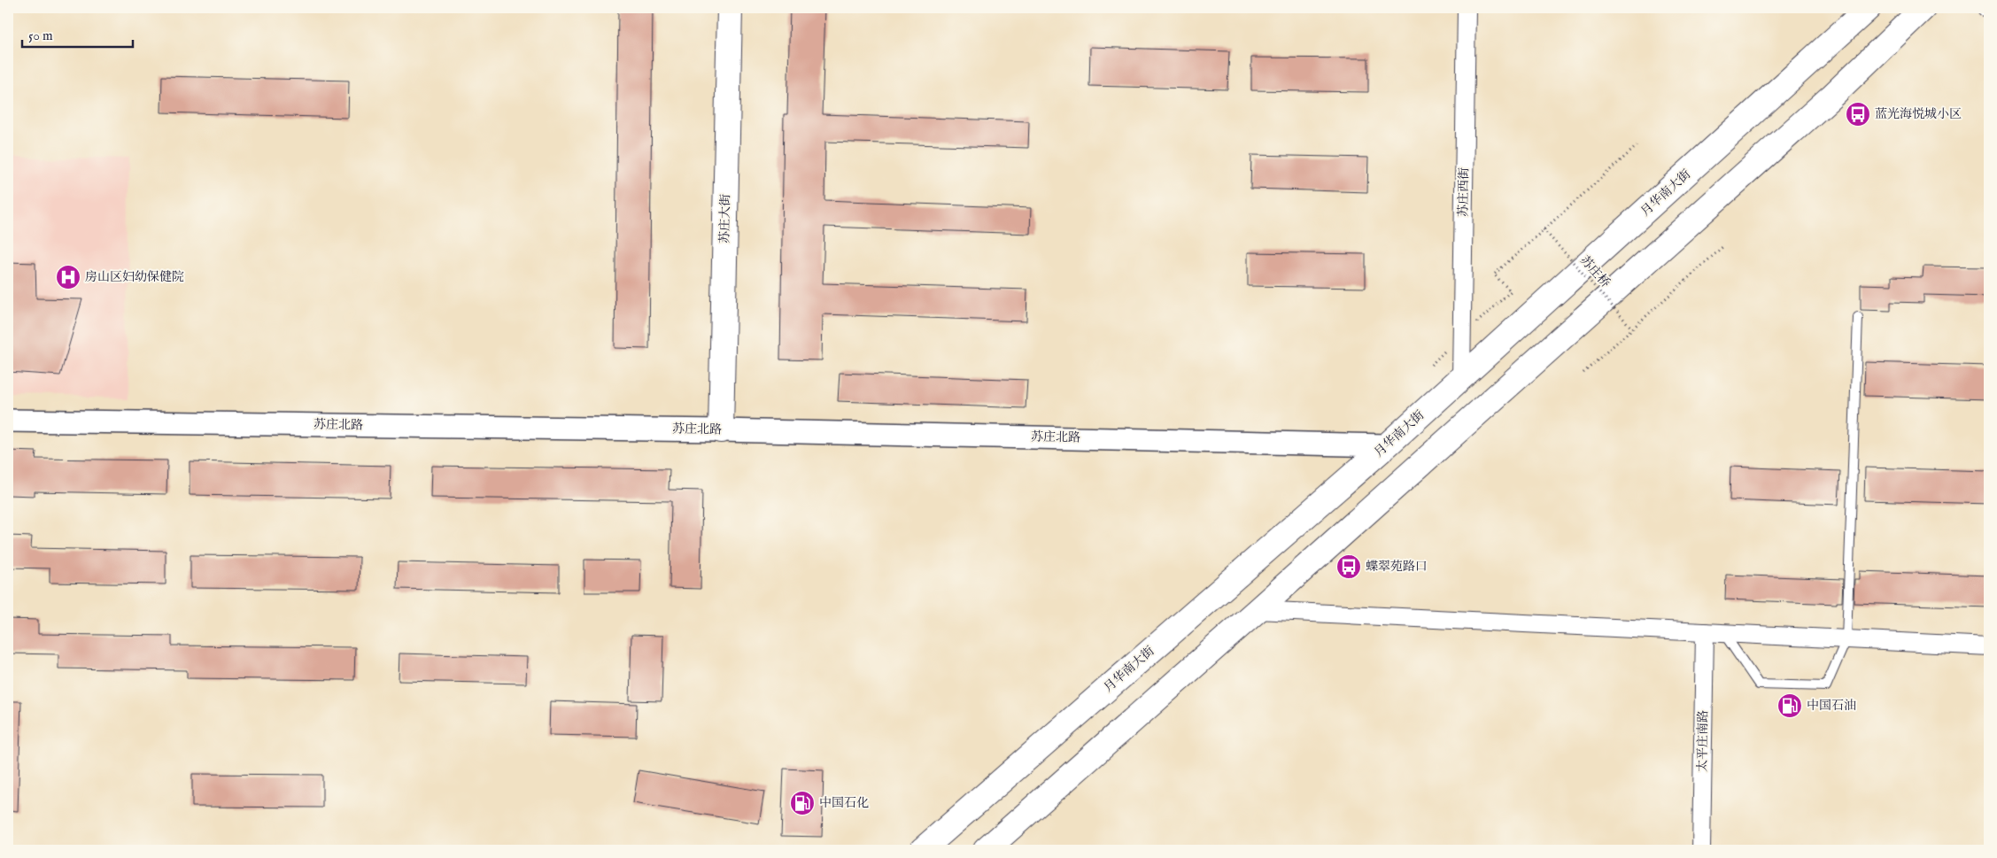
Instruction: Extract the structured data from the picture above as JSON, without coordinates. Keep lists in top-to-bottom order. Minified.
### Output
{"streets":{"main road":["月华南大街","苏庄大街"],"street":["苏庄西街","苏庄北路","太平庄南路"],"path":["苏庄桥"]},"crossings":[["苏庄西街","月华南大街"],["月华南大街","苏庄北路"],["苏庄大街","苏庄北路"]],"places":{"bus stop":["蓝光海悦城小区","蝶翠苑路口"],"hospital":["房山区妇幼保健院"],"fuel station":["中国石油","中国石化"]},"scale_bar":"50 m"}
